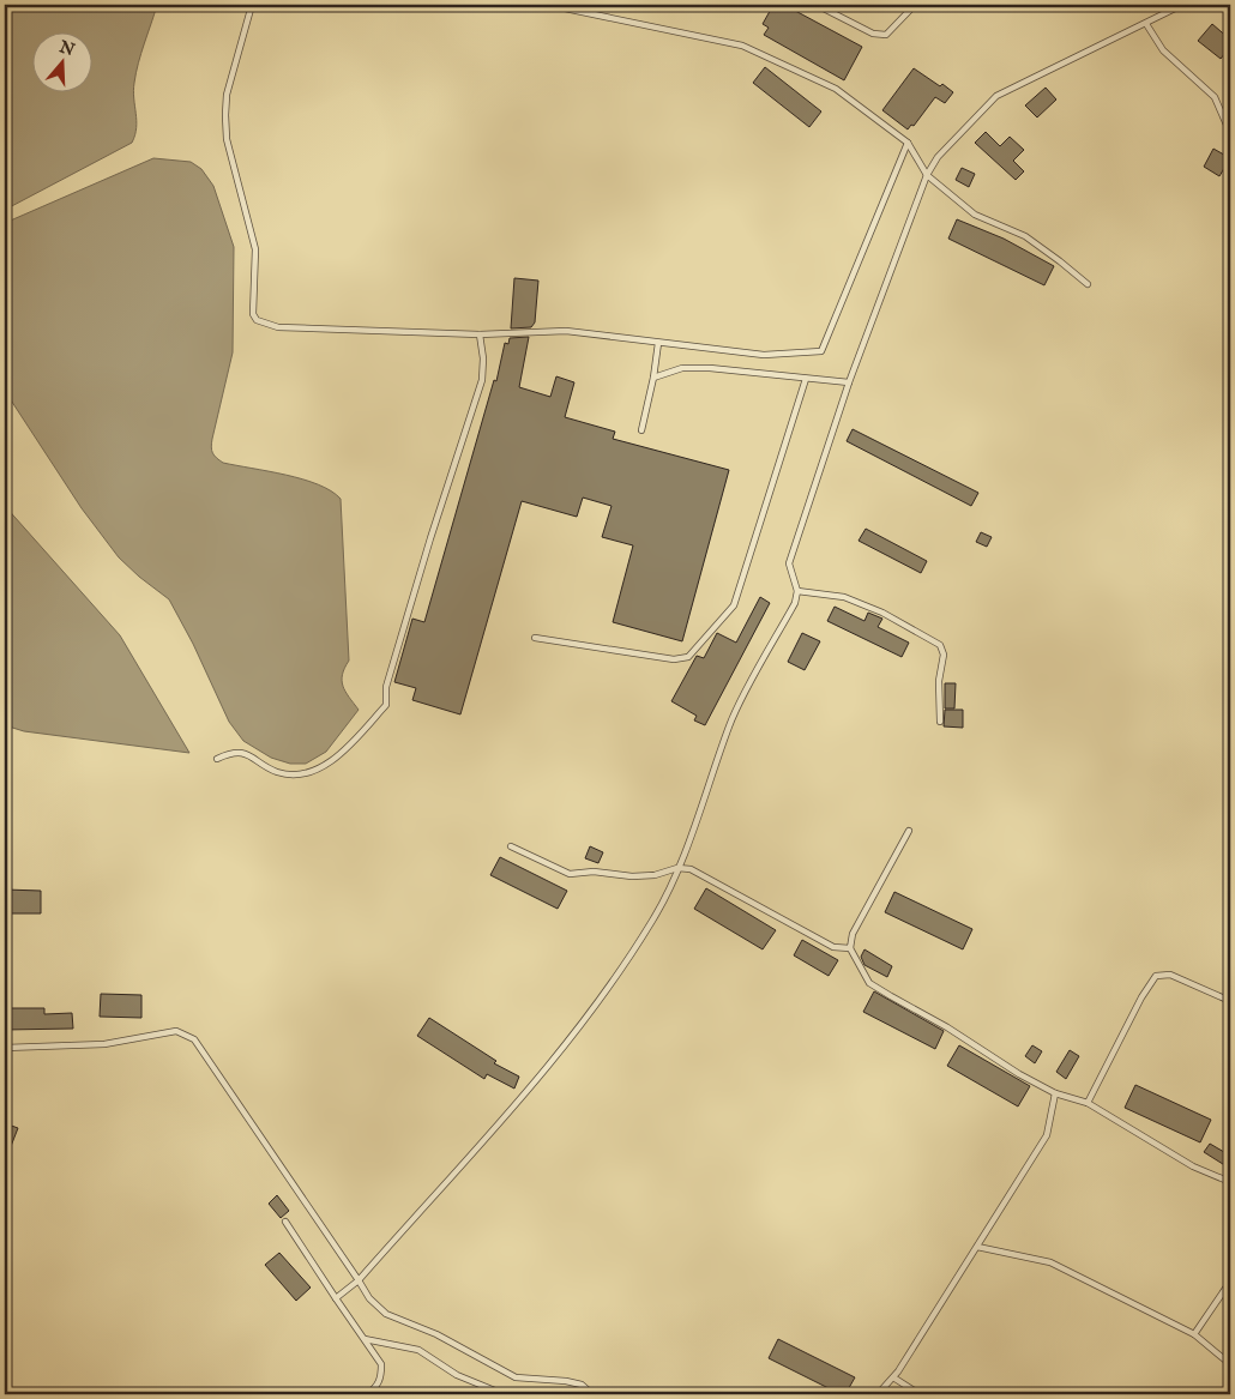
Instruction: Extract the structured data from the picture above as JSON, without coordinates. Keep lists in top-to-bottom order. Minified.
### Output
{"north":"top"}
